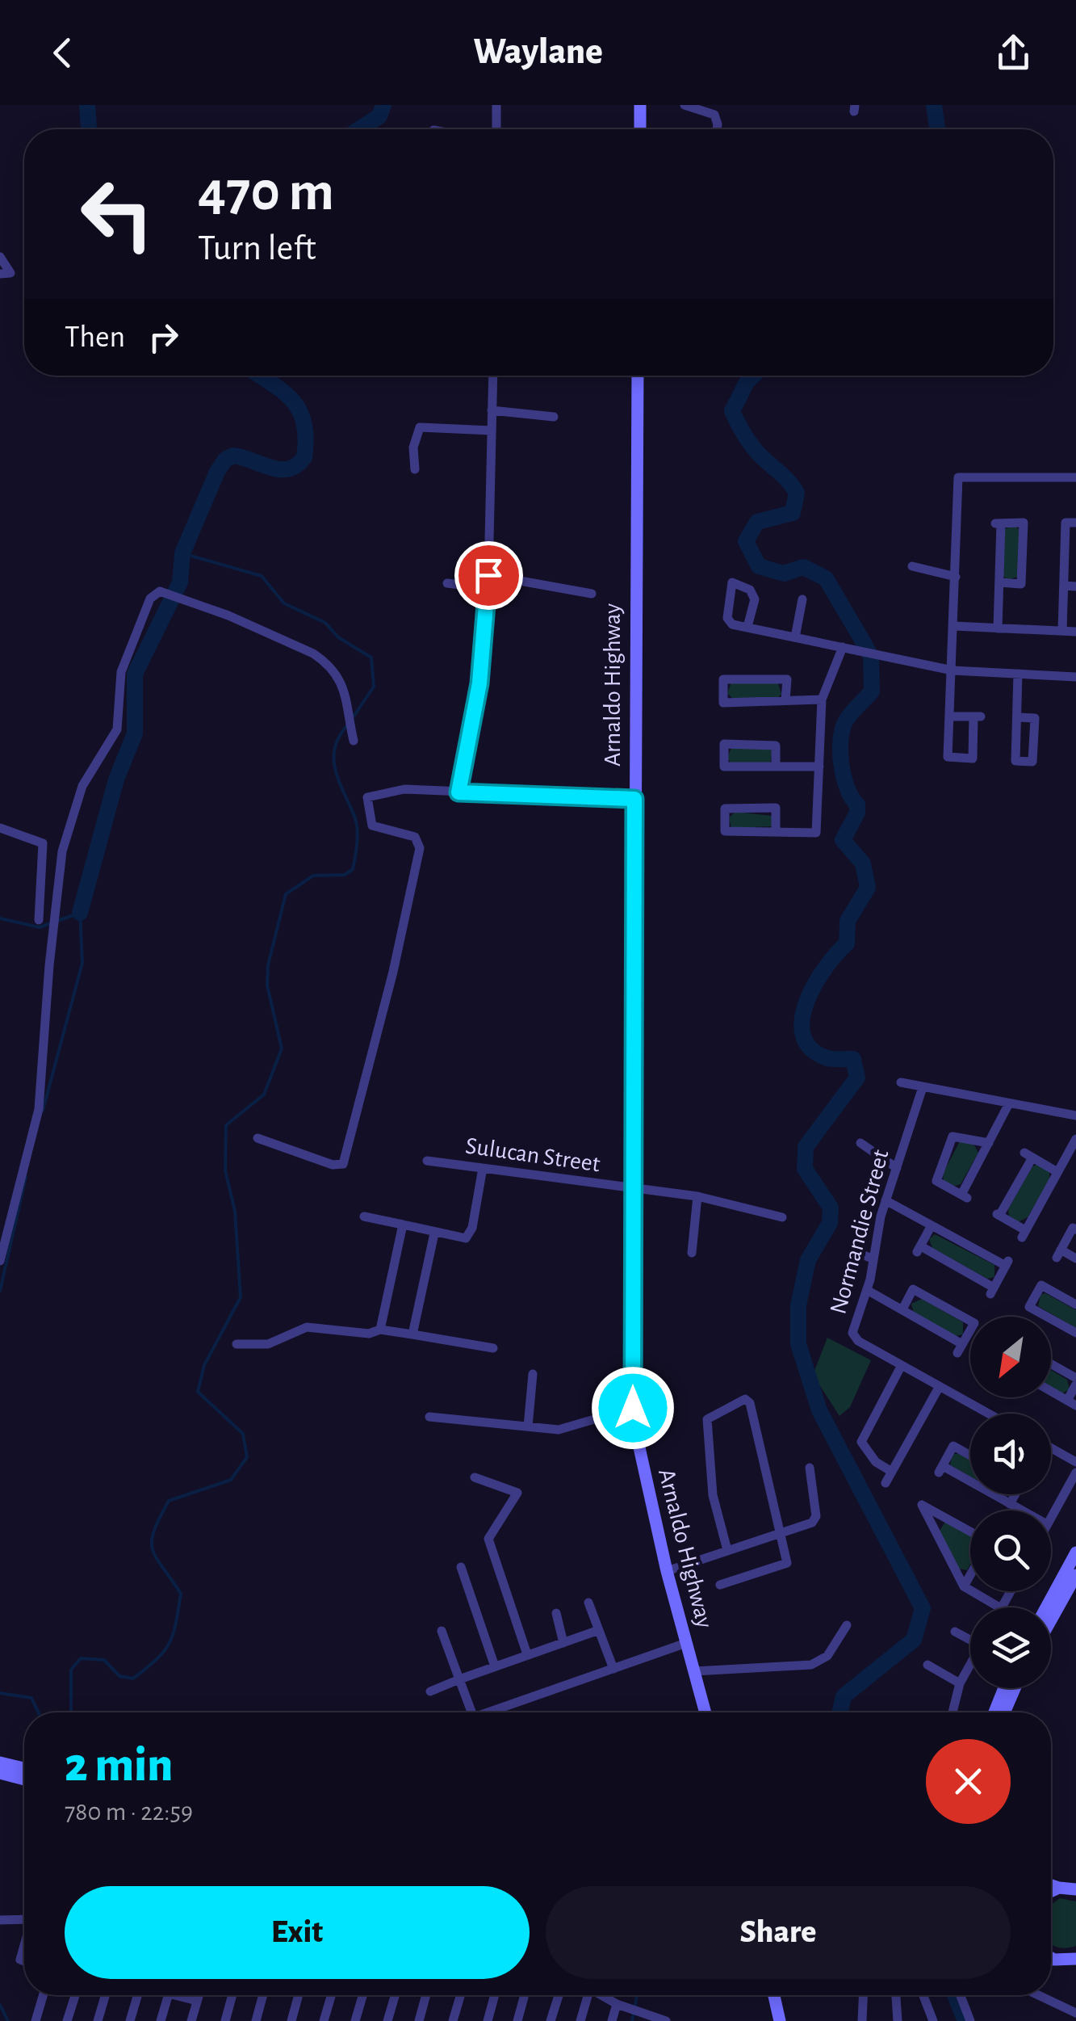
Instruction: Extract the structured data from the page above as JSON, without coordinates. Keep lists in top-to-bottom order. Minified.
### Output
{"streets":{"main road":["Arnaldo Highway"],"street":["Sulucan Street","Normandie Street"]},"crossings":[["Arnaldo Highway","Sulucan Street"]],"north":"bottom left","page":{"header":"Waylane","turn":["470 m","Turn left"],"then":"Then","heading":["2 min","780 m · 22:59"],"buttons":["Exit","Share"]}}
